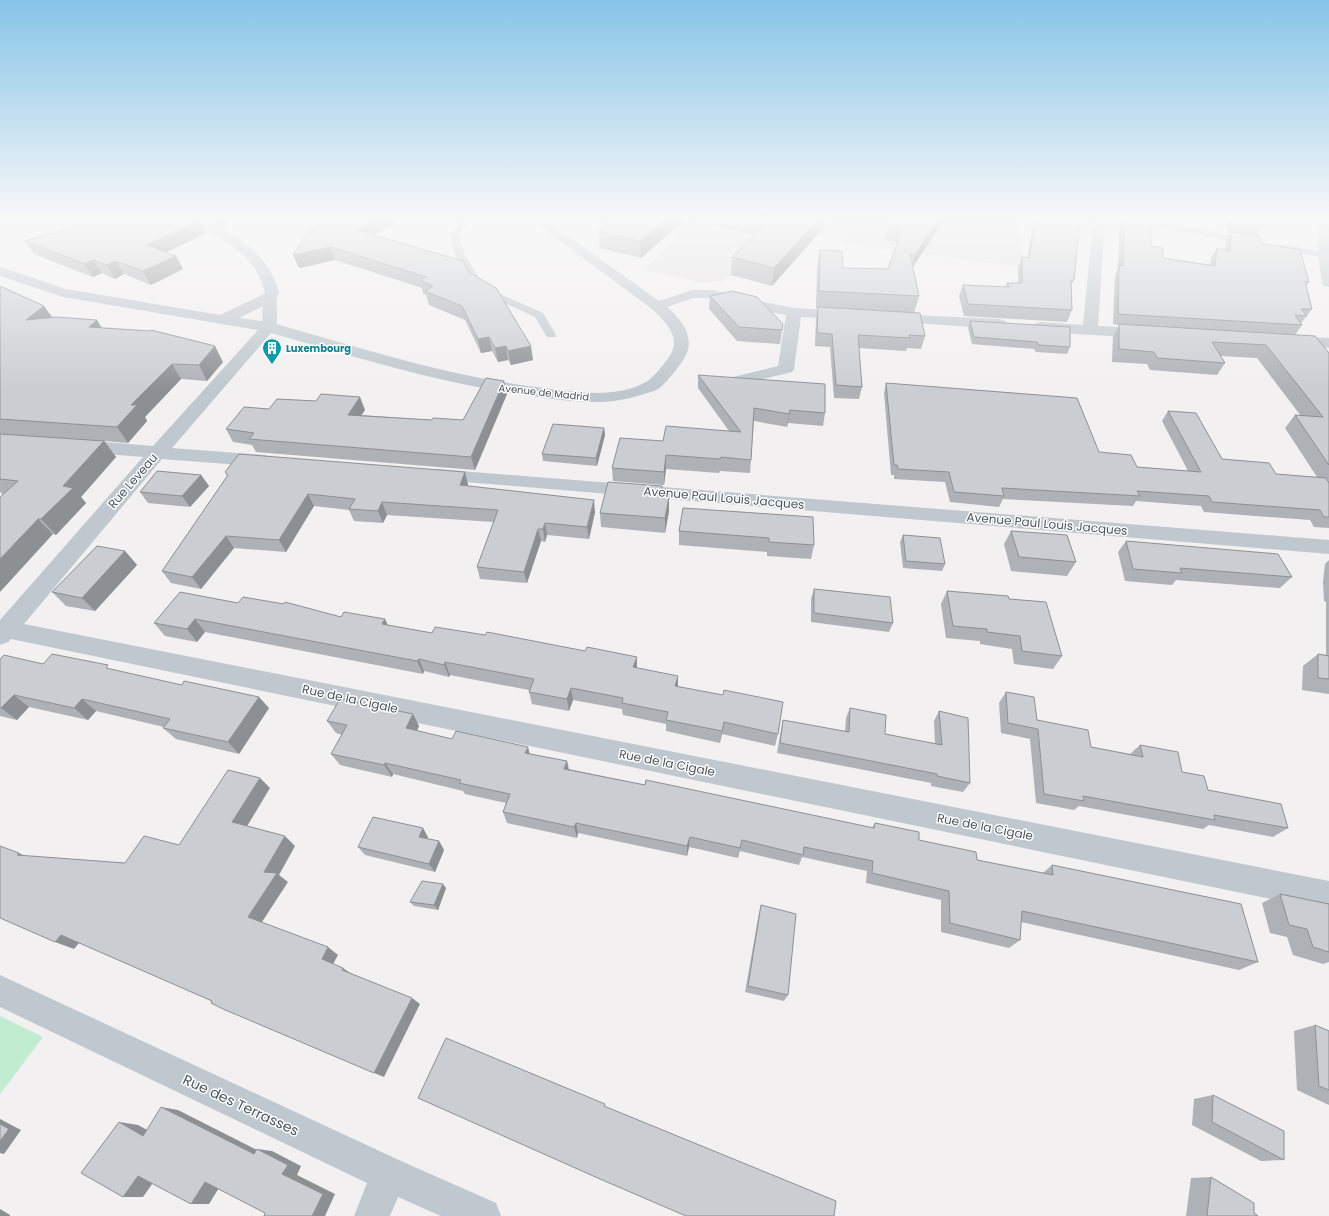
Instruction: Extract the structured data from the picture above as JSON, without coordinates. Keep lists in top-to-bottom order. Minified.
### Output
{"streets":{"street":["Avenue de Madrid","Rue Leveau","Avenue Paul Louis Jacques","Rue de la Cigale","Rue des Terrasses"]},"crossings":[["Avenue de Madrid","Rue Leveau"],["Rue Leveau","Rue de la Cigale"]],"places":{"building":["Luxembourg"]}}
